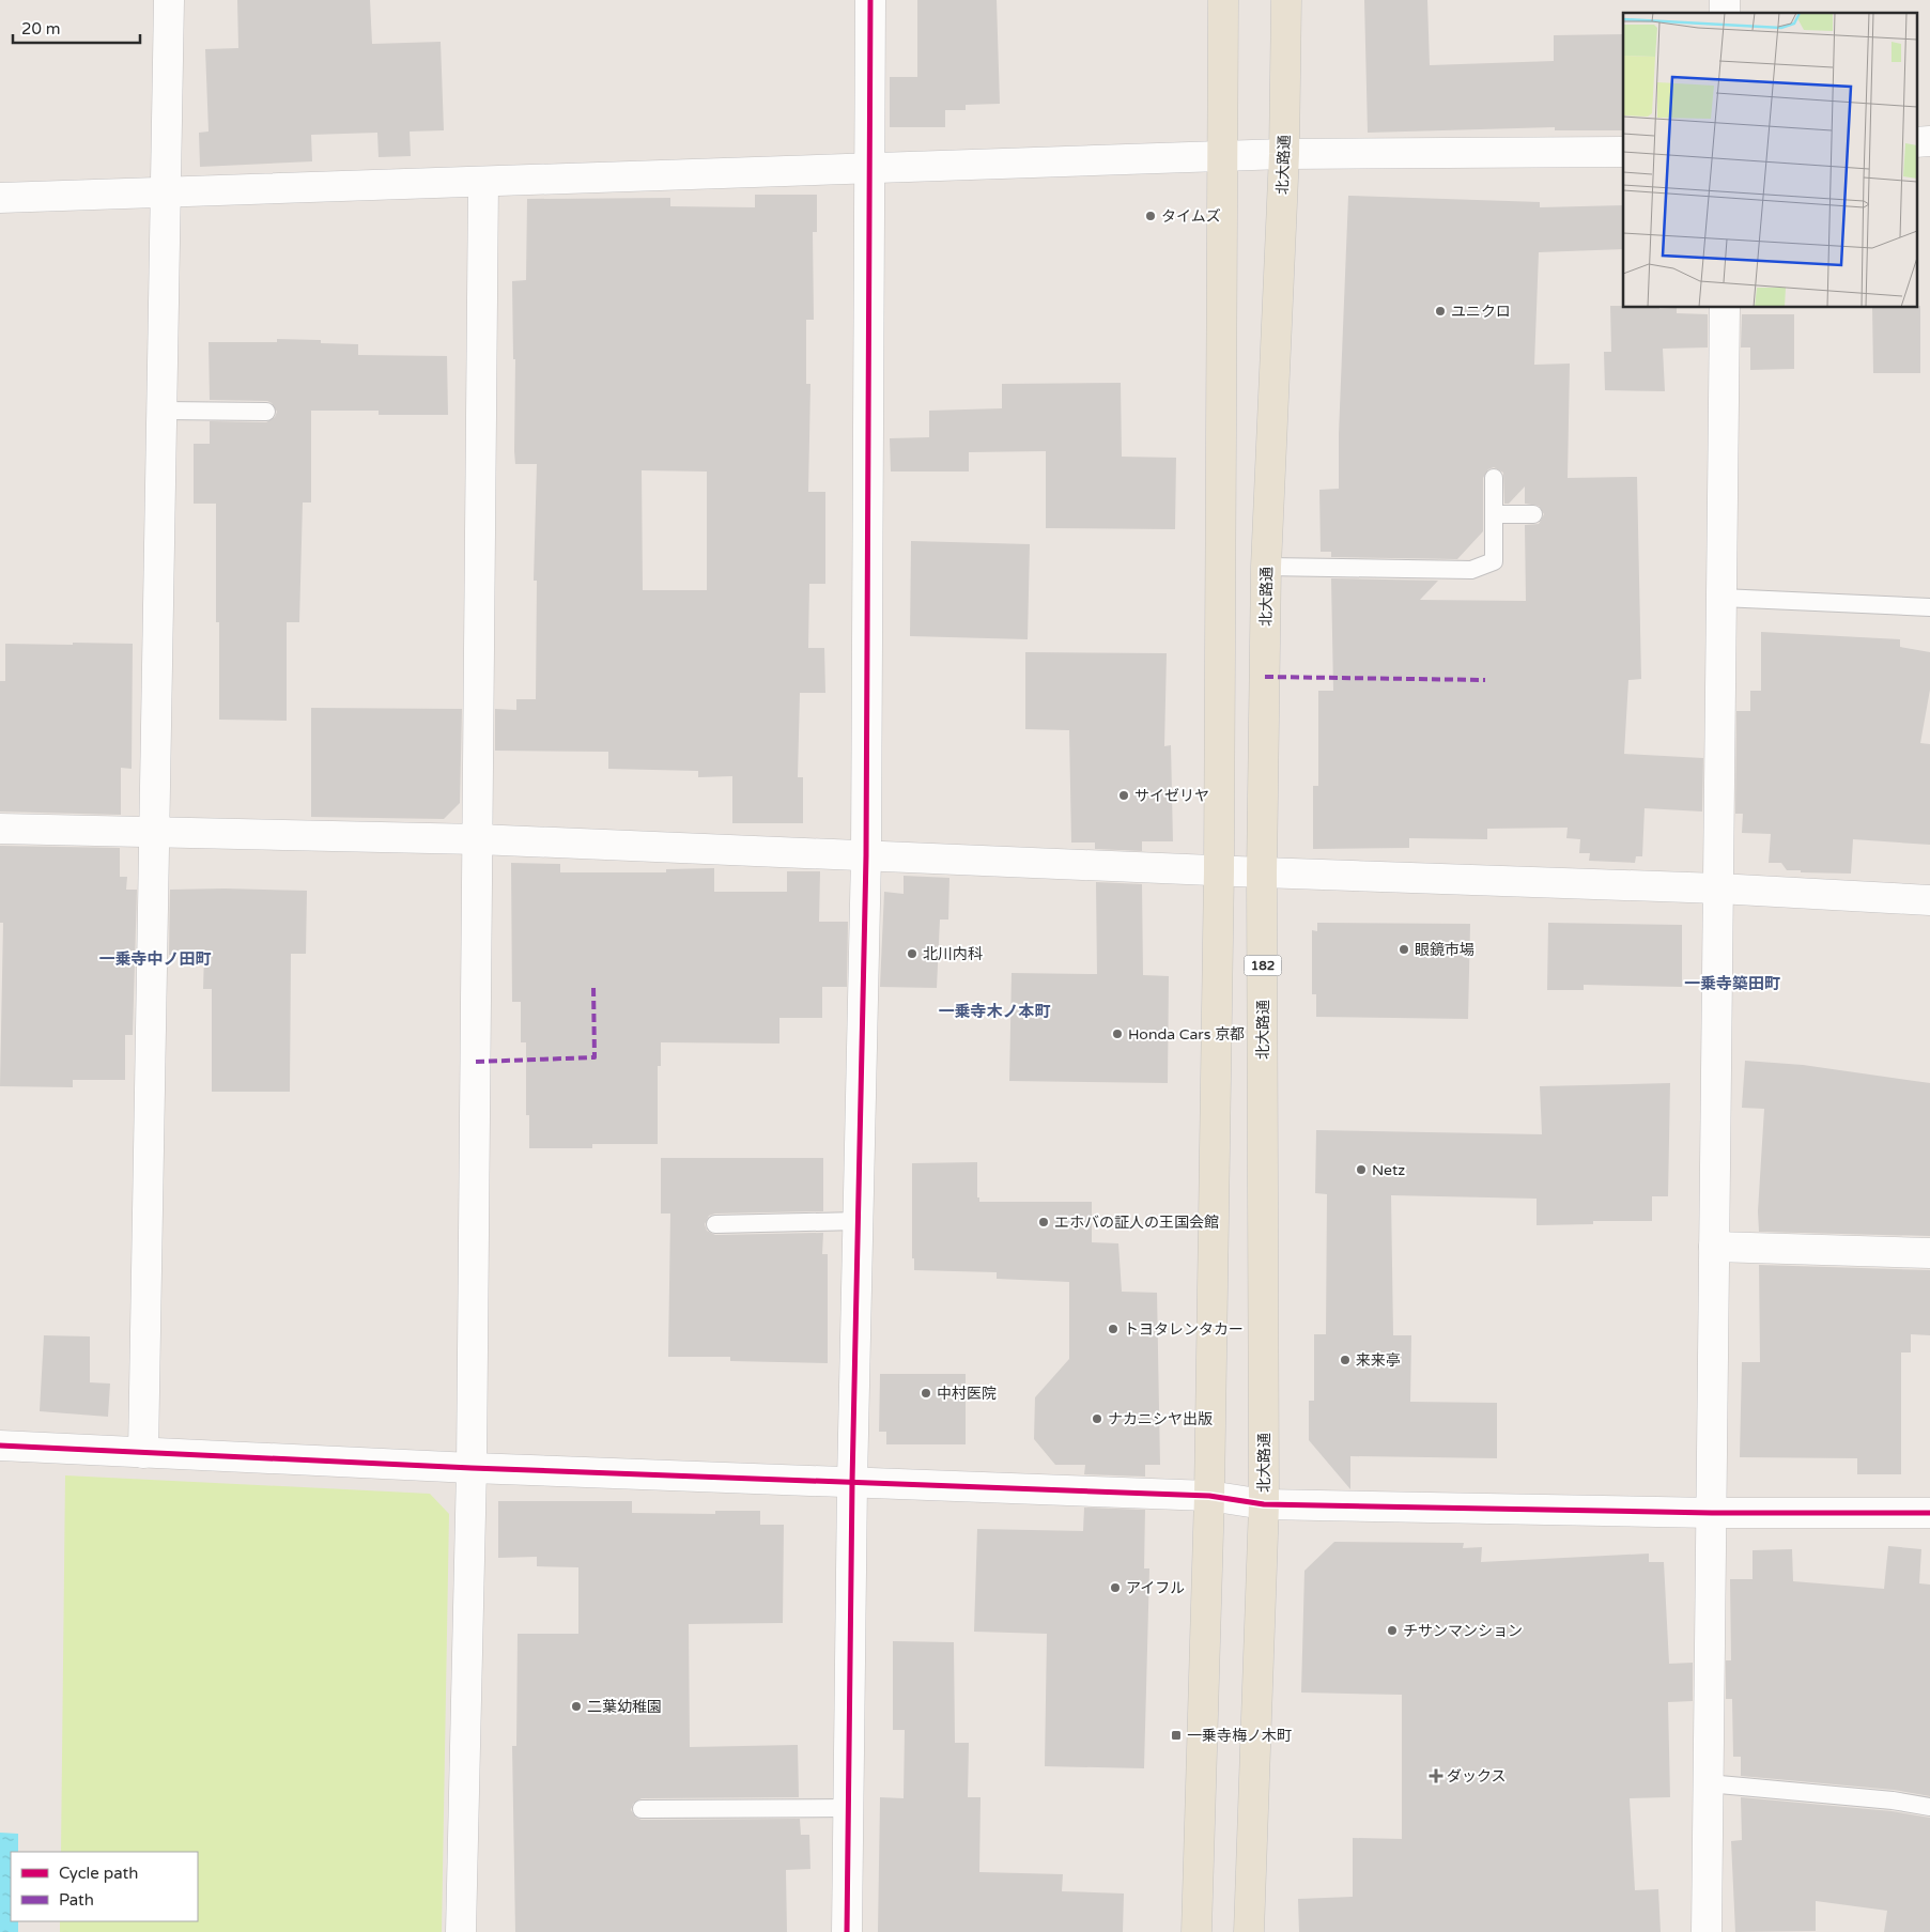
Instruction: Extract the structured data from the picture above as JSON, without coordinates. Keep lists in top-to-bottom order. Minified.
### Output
{"streets":{"main road":["北大路通","182"]},"districts":["一乗寺中ノ田町","一乗寺築田町","一乗寺木ノ本町"],"places":{"other":["タイムズ","ユニクロ","サイゼリヤ","眼鏡市場","北川内科","Honda Cars 京都","Netz","エホバの証人の王国会館","トヨタレンタカー","来来亭","中村医院","ナカニシヤ出版","アイフル","チサンマンション","二葉幼稚園"],"transit":["一乗寺梅ノ木町"],"health":["ダックス"]},"legend":["Cycle path","Path"],"scale_bar":"20 m"}
